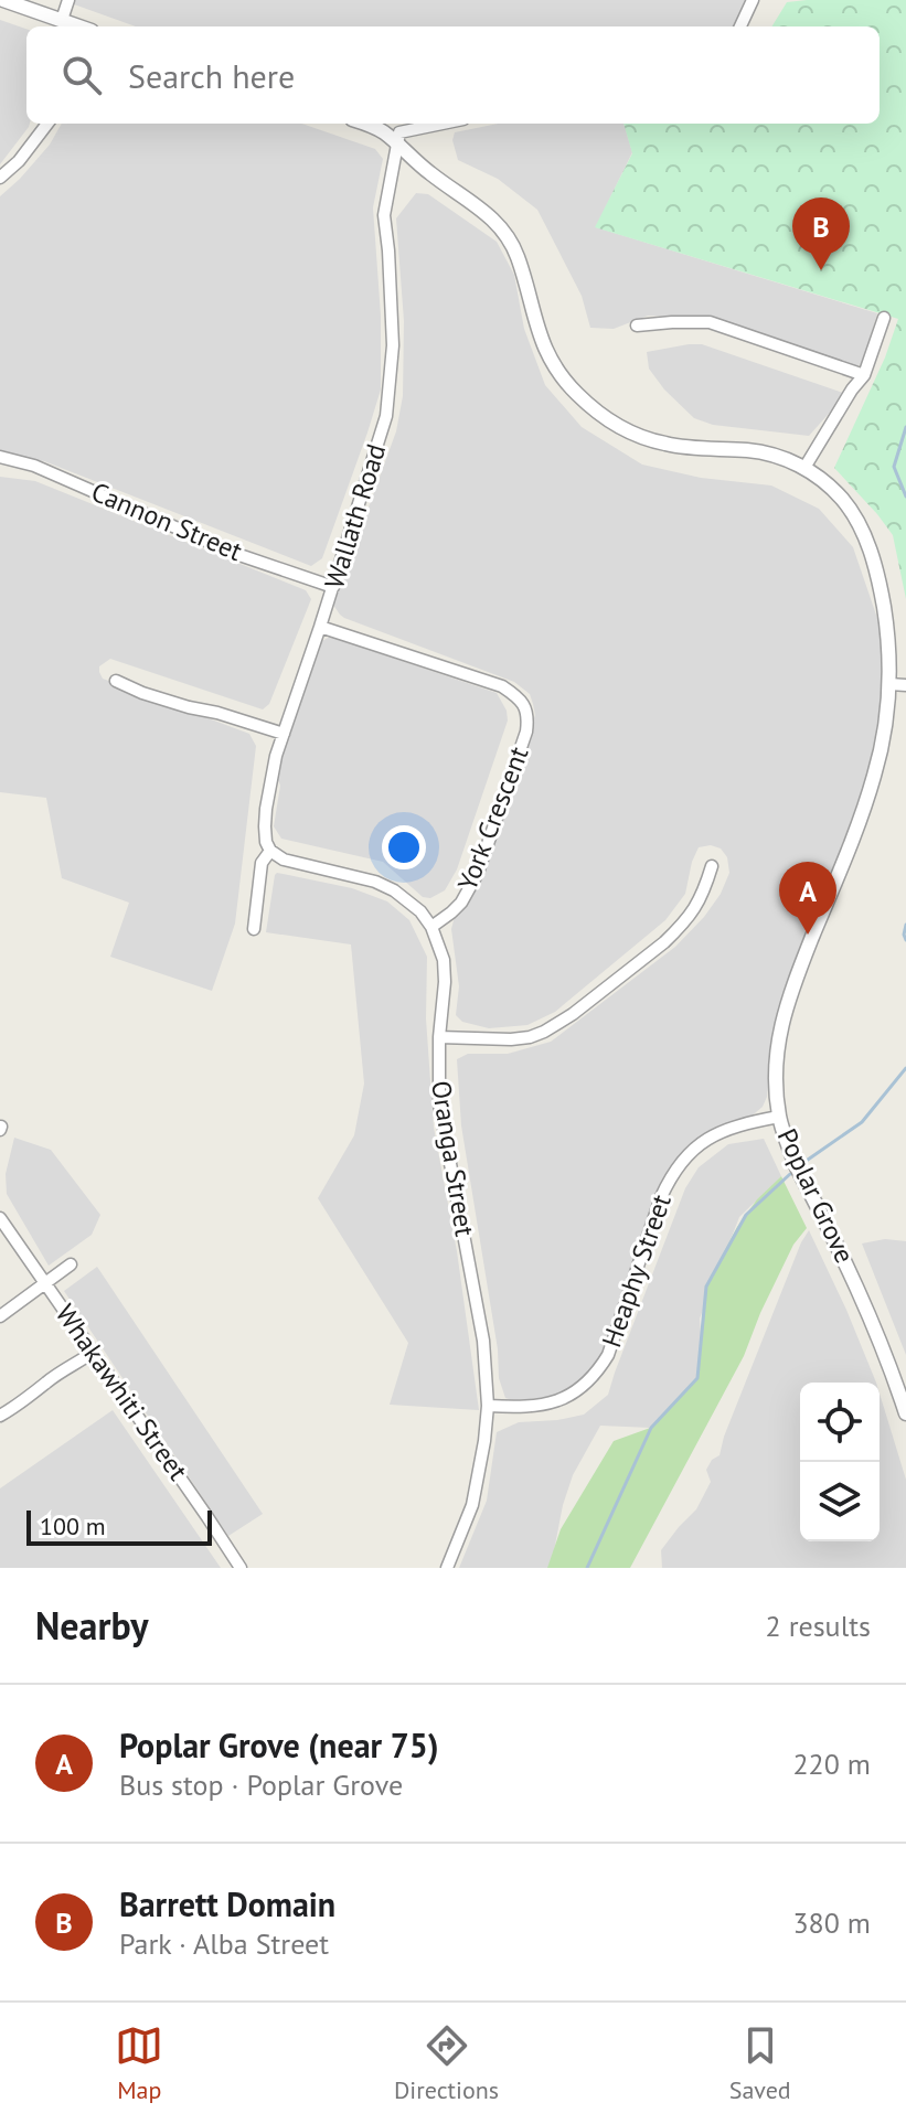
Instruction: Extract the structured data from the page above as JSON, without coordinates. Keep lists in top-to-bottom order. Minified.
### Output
{"streets":{"street":["Wallath Road","Cannon Street","York Crescent","Oranga Street","Poplar Grove","Heaphy Street","Whakawhiti Street"]},"crossings":[["Wallath Road","Cannon Street"],["Wallath Road","York Crescent"],["Wallath Road","Oranga Street"],["Wallath Road","Poplar Grove"],["York Crescent","Oranga Street"],["Oranga Street","Heaphy Street"],["Poplar Grove","Heaphy Street"]],"scale_bar":"100 m","page":{"search":"Search here","pins":["B","A"],"scale":"100 m","heading":["Nearby","2 results"],"list":[{"mark":"A","name":"Poplar Grove (near 75)","note":"Bus stop · Poplar Grove","value":"220 m"},{"mark":"B","name":"Barrett Domain","note":"Park · Alba Street","value":"380 m"}],"nav":["Map","Directions","Saved"]}}
